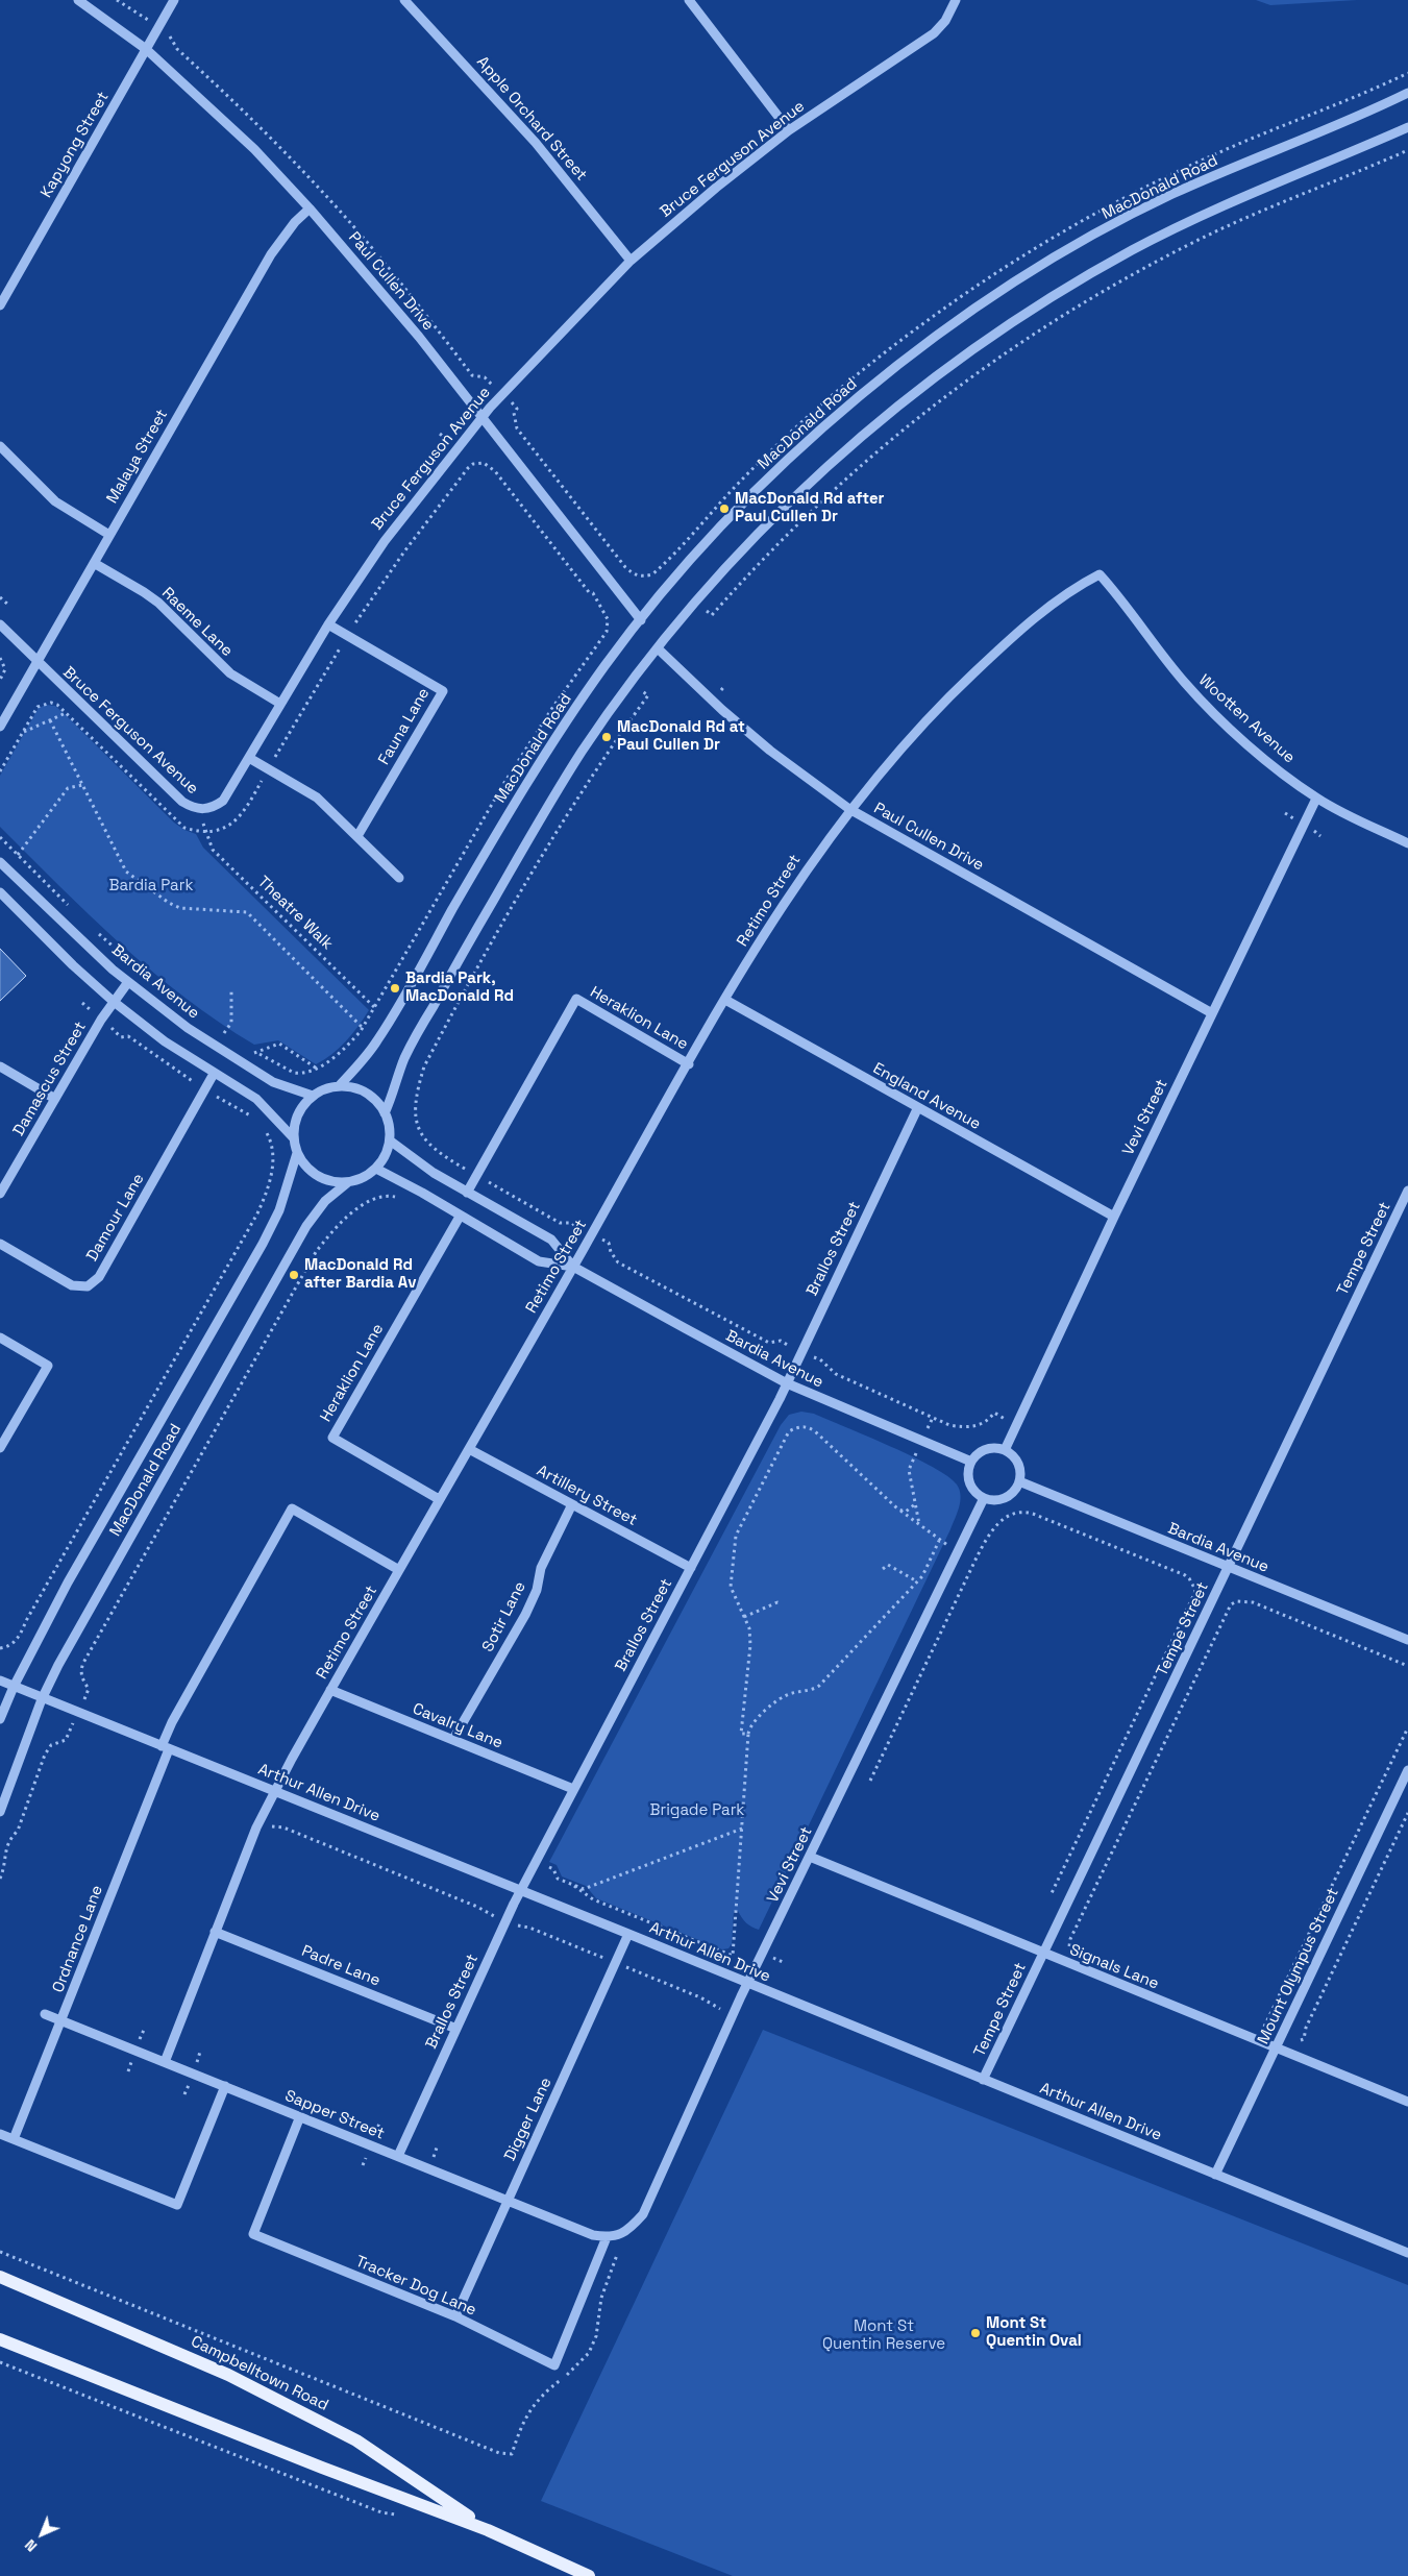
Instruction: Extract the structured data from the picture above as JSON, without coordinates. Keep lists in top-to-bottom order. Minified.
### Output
{"streets":{"main road":["Campbelltown Road"],"street":["Apple Orchard Street","Kapyong Street","Bruce Ferguson Avenue","MacDonald Road","Paul Cullen Drive","Malaya Street","Raeme Lane","Wootten Avenue","Fauna Lane","Retimo Street","Bardia Avenue","Heraklion Lane","Damascus Street","England Avenue","Vevi Street","Damour Lane","Brallos Street","Tempe Street","Artillery Street","Sotir Lane","Cavalry Lane","Arthur Allen Drive","Ordnance Lane","Padre Lane","Mount Olympus Street","Signals Lane","Sapper Street","Digger Lane","Tracker Dog Lane"],"path":["Theatre Walk"]},"crossings":[["Apple Orchard Street","Bruce Ferguson Avenue"],["Kapyong Street","Paul Cullen Drive"],["Bruce Ferguson Avenue","Paul Cullen Drive"],["Bruce Ferguson Avenue","Malaya Street"],["Bruce Ferguson Avenue","Raeme Lane"],["Bruce Ferguson Avenue","Fauna Lane"],["MacDonald Road","Paul Cullen Drive"],["MacDonald Road","Bardia Avenue"],["MacDonald Road","Arthur Allen Drive"],["Paul Cullen Drive","Malaya Street"],["Paul Cullen Drive","Retimo Street"],["Paul Cullen Drive","Vevi Street"],["Malaya Street","Raeme Lane"],["Wootten Avenue","Retimo Street"],["Wootten Avenue","Vevi Street"],["Retimo Street","Bardia Avenue"],["Retimo Street","Heraklion Lane"],["Retimo Street","England Avenue"],["Retimo Street","Artillery Street"],["Retimo Street","Cavalry Lane"],["Retimo Street","Arthur Allen Drive"],["Retimo Street","Ordnance Lane"],["Retimo Street","Padre Lane"],["Retimo Street","Sapper Street"],["Bardia Avenue","Heraklion Lane"],["Bardia Avenue","Damascus Street"],["Bardia Avenue","Vevi Street"],["Bardia Avenue","Brallos Street"],["Bardia Avenue","Tempe Street"],["England Avenue","Vevi Street"],["England Avenue","Brallos Street"],["Vevi Street","Arthur Allen Drive"],["Vevi Street","Signals Lane"],["Vevi Street","Sapper Street"],["Vevi Street","Tracker Dog Lane"],["Brallos Street","Artillery Street"],["Brallos Street","Cavalry Lane"],["Brallos Street","Arthur Allen Drive"],["Brallos Street","Padre Lane"],["Brallos Street","Sapper Street"],["Tempe Street","Arthur Allen Drive"],["Tempe Street","Signals Lane"],["Artillery Street","Sotir Lane"],["Sotir Lane","Cavalry Lane"],["Arthur Allen Drive","Ordnance Lane"],["Arthur Allen Drive","Mount Olympus Street"],["Arthur Allen Drive","Digger Lane"],["Ordnance Lane","Sapper Street"],["Mount Olympus Street","Signals Lane"],["Sapper Street","Digger Lane"],["Sapper Street","Tracker Dog Lane"],["Digger Lane","Tracker Dog Lane"]],"parks":["Bardia Park","Brigade Park","Mont St Quentin Reserve"],"places":["MacDonald Rd after Paul Cullen Dr","MacDonald Rd at Paul Cullen Dr","Bardia Park, MacDonald Rd","MacDonald Rd after Bardia Av","Mont St Quentin Oval"],"north":"bottom left"}
